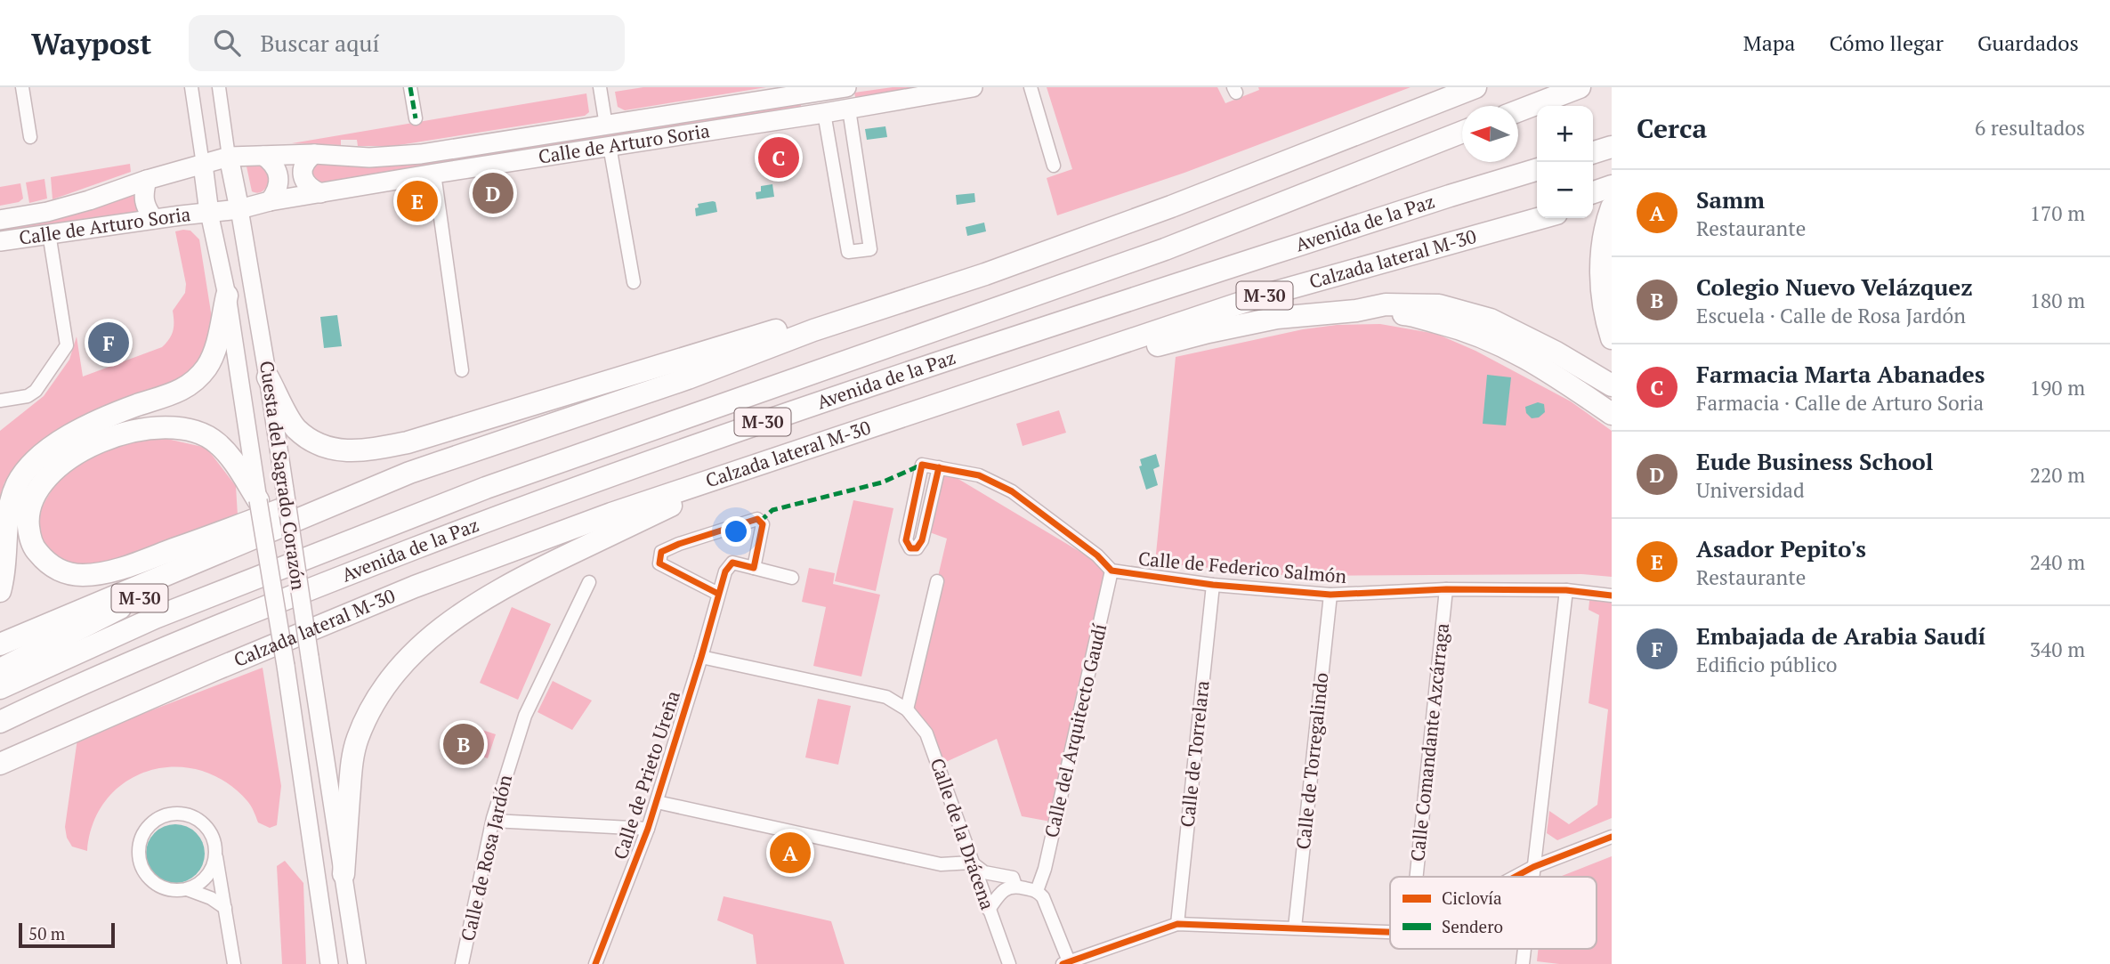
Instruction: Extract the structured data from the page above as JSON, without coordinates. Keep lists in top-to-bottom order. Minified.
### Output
{"streets":{"highway":["Avenida de la Paz","Calzada lateral M-30","M-30"],"main road":["Calle de Arturo Soria","Cuesta del Sagrado Corazón"],"street":["Calle de Federico Salmón","Calle del Arquitecto Gaudí","Calle Comandante Azcárraga","Calle de Torrelara","Calle de Torregalindo","Calle de Prieto Ureña","Calle de la Drácena","Calle de Rosa Jardón"]},"crossings":[["Calle de Arturo Soria","Cuesta del Sagrado Corazón"],["Calle de Federico Salmón","Calle del Arquitecto Gaudí"],["Calle de Federico Salmón","Calle Comandante Azcárraga"],["Calle de Federico Salmón","Calle de Torrelara"],["Calle de Federico Salmón","Calle de Torregalindo"],["Calle de Prieto Ureña","Calle de la Drácena"]],"legend":["Ciclovía","Sendero"],"scale_bar":"50 m","north":"left","page":{"header":"Waypost","search":"Buscar aquí","nav":["Mapa","Cómo llegar","Guardados"],"heading":["Cerca","6 resultados"],"map_buttons":["+","−"],"pins":["C","D","E","F","B","A"],"list":[{"mark":"A","name":"Samm","note":"Restaurante","value":"170 m"},{"mark":"B","name":"Colegio Nuevo Velázquez","note":"Escuela · Calle de Rosa Jardón","value":"180 m"},{"mark":"C","name":"Farmacia Marta Abanades","note":"Farmacia · Calle de Arturo Soria","value":"190 m"},{"mark":"D","name":"Eude Business School","note":"Universidad","value":"220 m"},{"mark":"E","name":"Asador Pepito's","note":"Restaurante","value":"240 m"},{"mark":"F","name":"Embajada de Arabia Saudí","note":"Edificio público","value":"340 m"}],"scale":"50 m"}}
